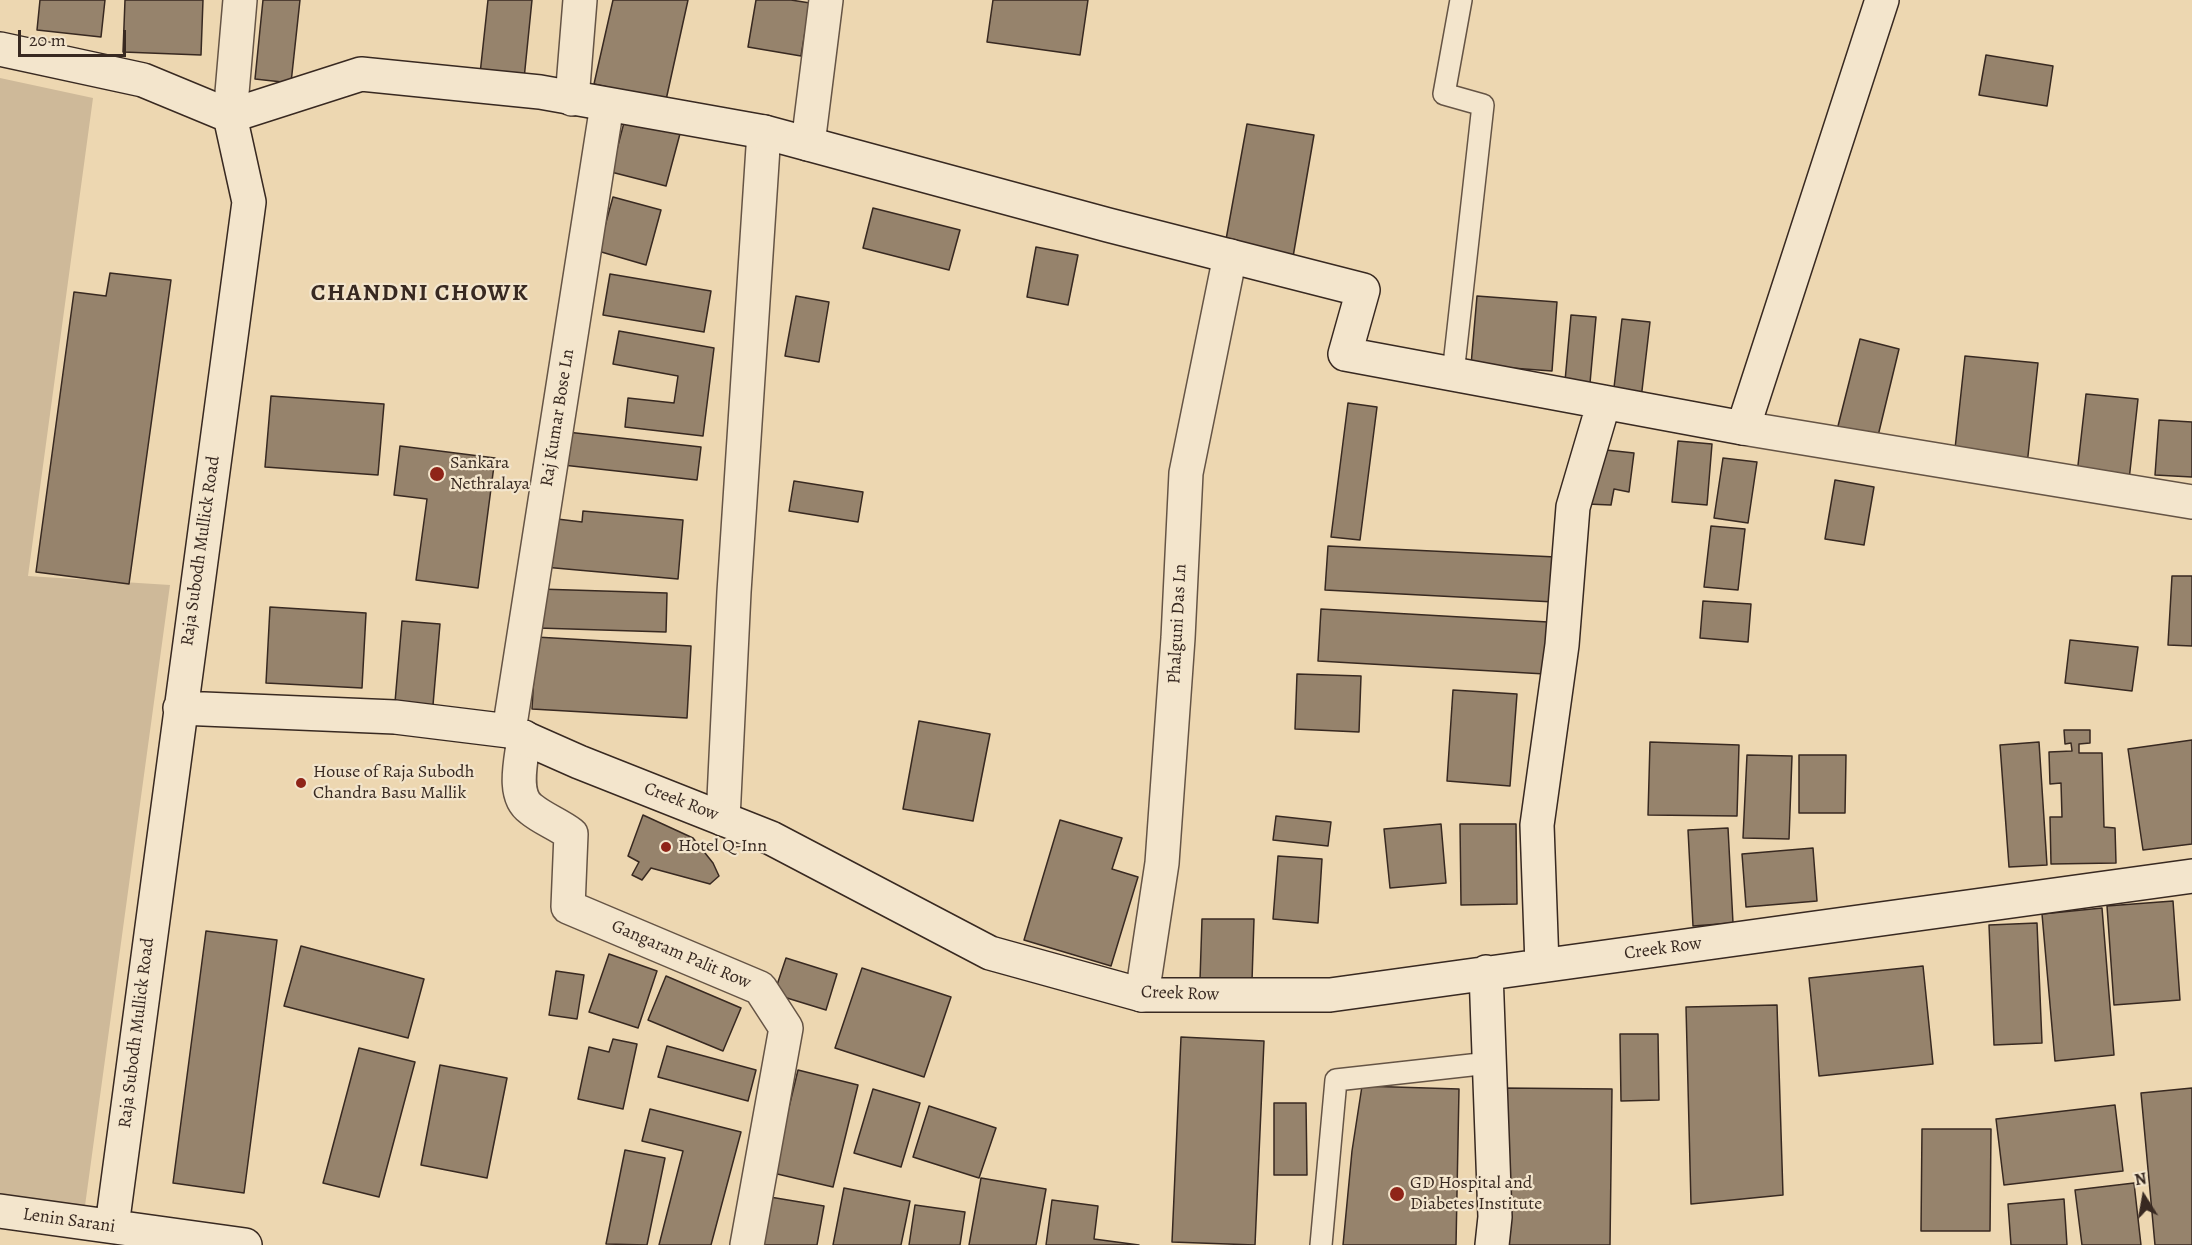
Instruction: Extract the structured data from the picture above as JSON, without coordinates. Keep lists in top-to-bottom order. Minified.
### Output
{"streets":{"street":["Raj Kumar Bose Ln","Raja Subodh Mullick Road","Phalguni Das Ln","Creek Row","Gangaram Palit Row","Lenin Sarani"]},"crossings":[["Raj Kumar Bose Ln","Creek Row"],["Raj Kumar Bose Ln","Gangaram Palit Row"],["Raja Subodh Mullick Road","Creek Row"],["Raja Subodh Mullick Road","Lenin Sarani"],["Phalguni Das Ln","Creek Row"],["Creek Row","Gangaram Palit Row"]],"districts":["CHANDNI CHOWK"],"places":["Sankara Nethralaya","House of Raja Subodh Chandra Basu Mallik","Hotel Q-Inn","GD Hospital and Diabetes Institute"],"scale_bar":"20 m","north":"top"}
